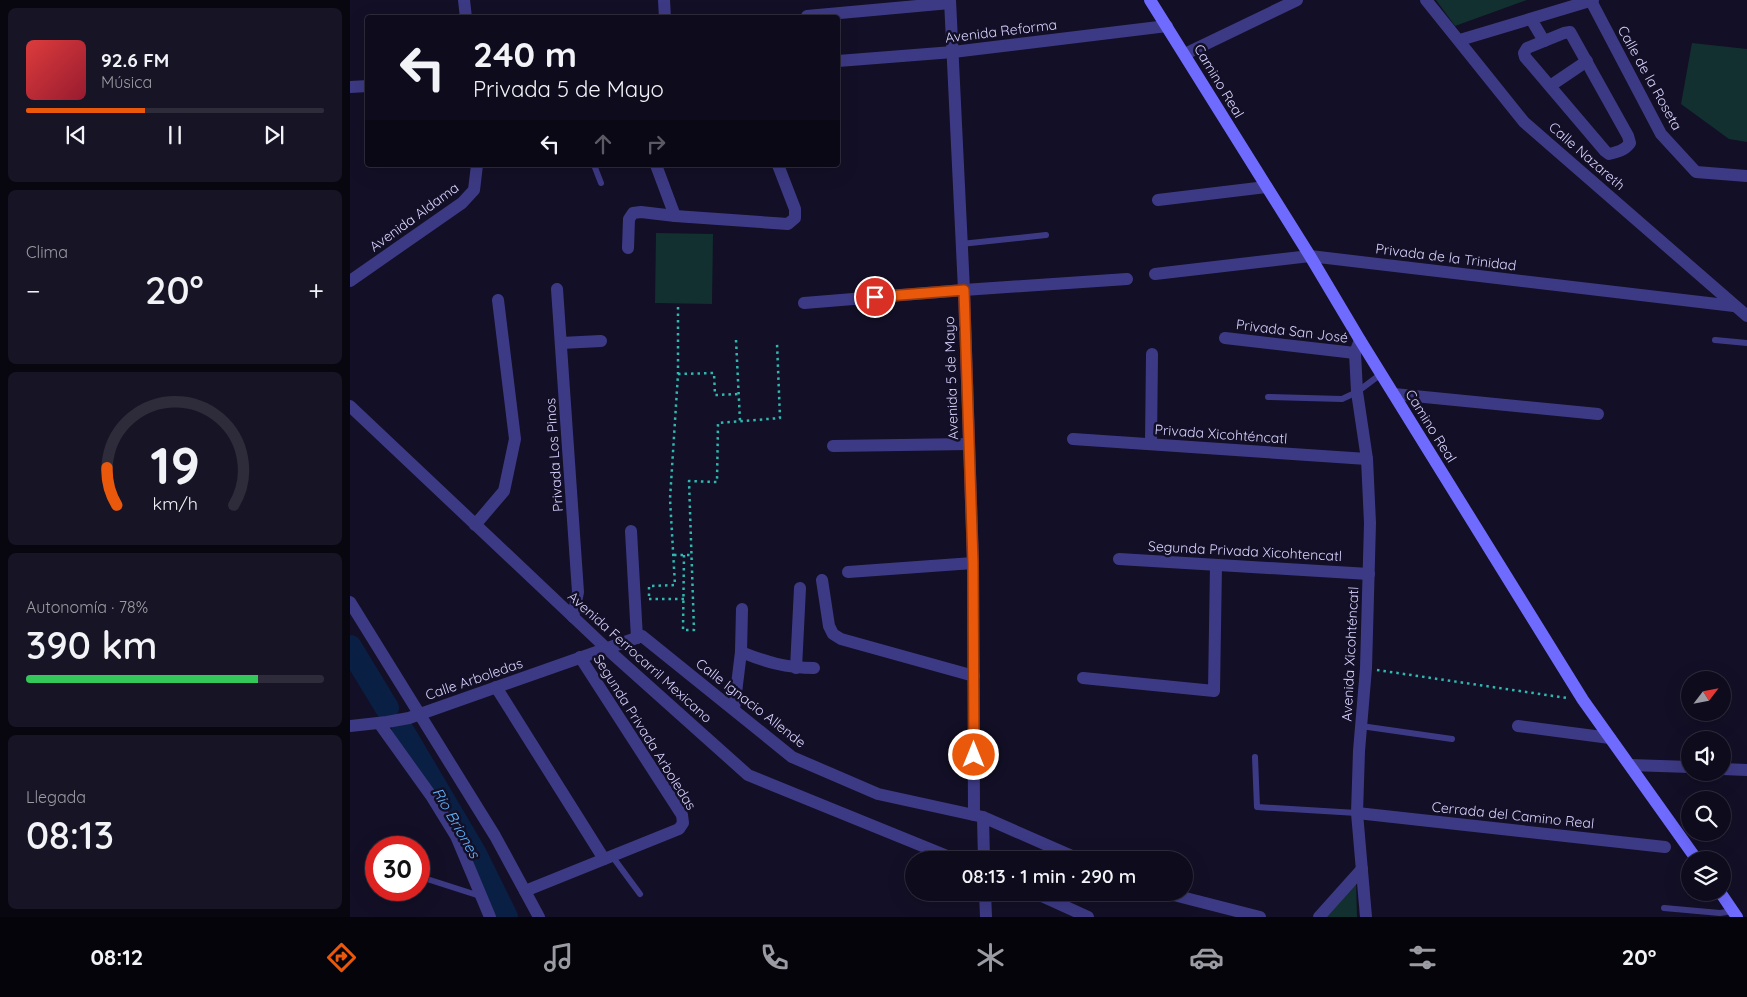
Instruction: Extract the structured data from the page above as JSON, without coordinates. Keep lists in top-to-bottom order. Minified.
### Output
{"streets":{"main road":["Camino Real"],"street":["Avenida Reforma","Calle de la Roseta","Calle Nazareth","Avenida Aldama","Privada de la Trinidad","Privada San José","Avenida 5 de Mayo","Privada Xicohténcatl","Privada Los Pinos","Segunda Privada Xicohtencatl","Avenida Xicohténcatl","Avenida Ferrocarril Mexicano","Calle Arboledas","Calle Ignacio Allende","Segunda Privada Arboledas","Cerrada del Camino Real"]},"crossings":[["Avenida Reforma","Camino Real"],["Avenida Reforma","Avenida 5 de Mayo"],["Camino Real","Privada de la Trinidad"],["Camino Real","Avenida Xicohténcatl"],["Calle Nazareth","Privada de la Trinidad"],["Privada San José","Avenida Xicohténcatl"],["Avenida 5 de Mayo","Calle Ignacio Allende"],["Privada Xicohténcatl","Avenida Xicohténcatl"],["Privada Los Pinos","Avenida Ferrocarril Mexicano"],["Segunda Privada Xicohtencatl","Avenida Xicohténcatl"],["Avenida Xicohténcatl","Cerrada del Camino Real"],["Avenida Ferrocarril Mexicano","Calle Arboledas"],["Calle Arboledas","Segunda Privada Arboledas"]],"water":["Rio Briones"],"north":"top right","page":{"turn":["240 m","Privada 5 de Mayo"],"song":["92.6 FM","Música"],"tile":["Clima",["Autonomía · 78%","390 km"],["Llegada","08:13"]],"heat":["−","20°","+"],"limit":"30","trip":"08:13 · 1 min · 290 m","tabs":["08:12","20°"],"gauge":["19","km/h"]}}
